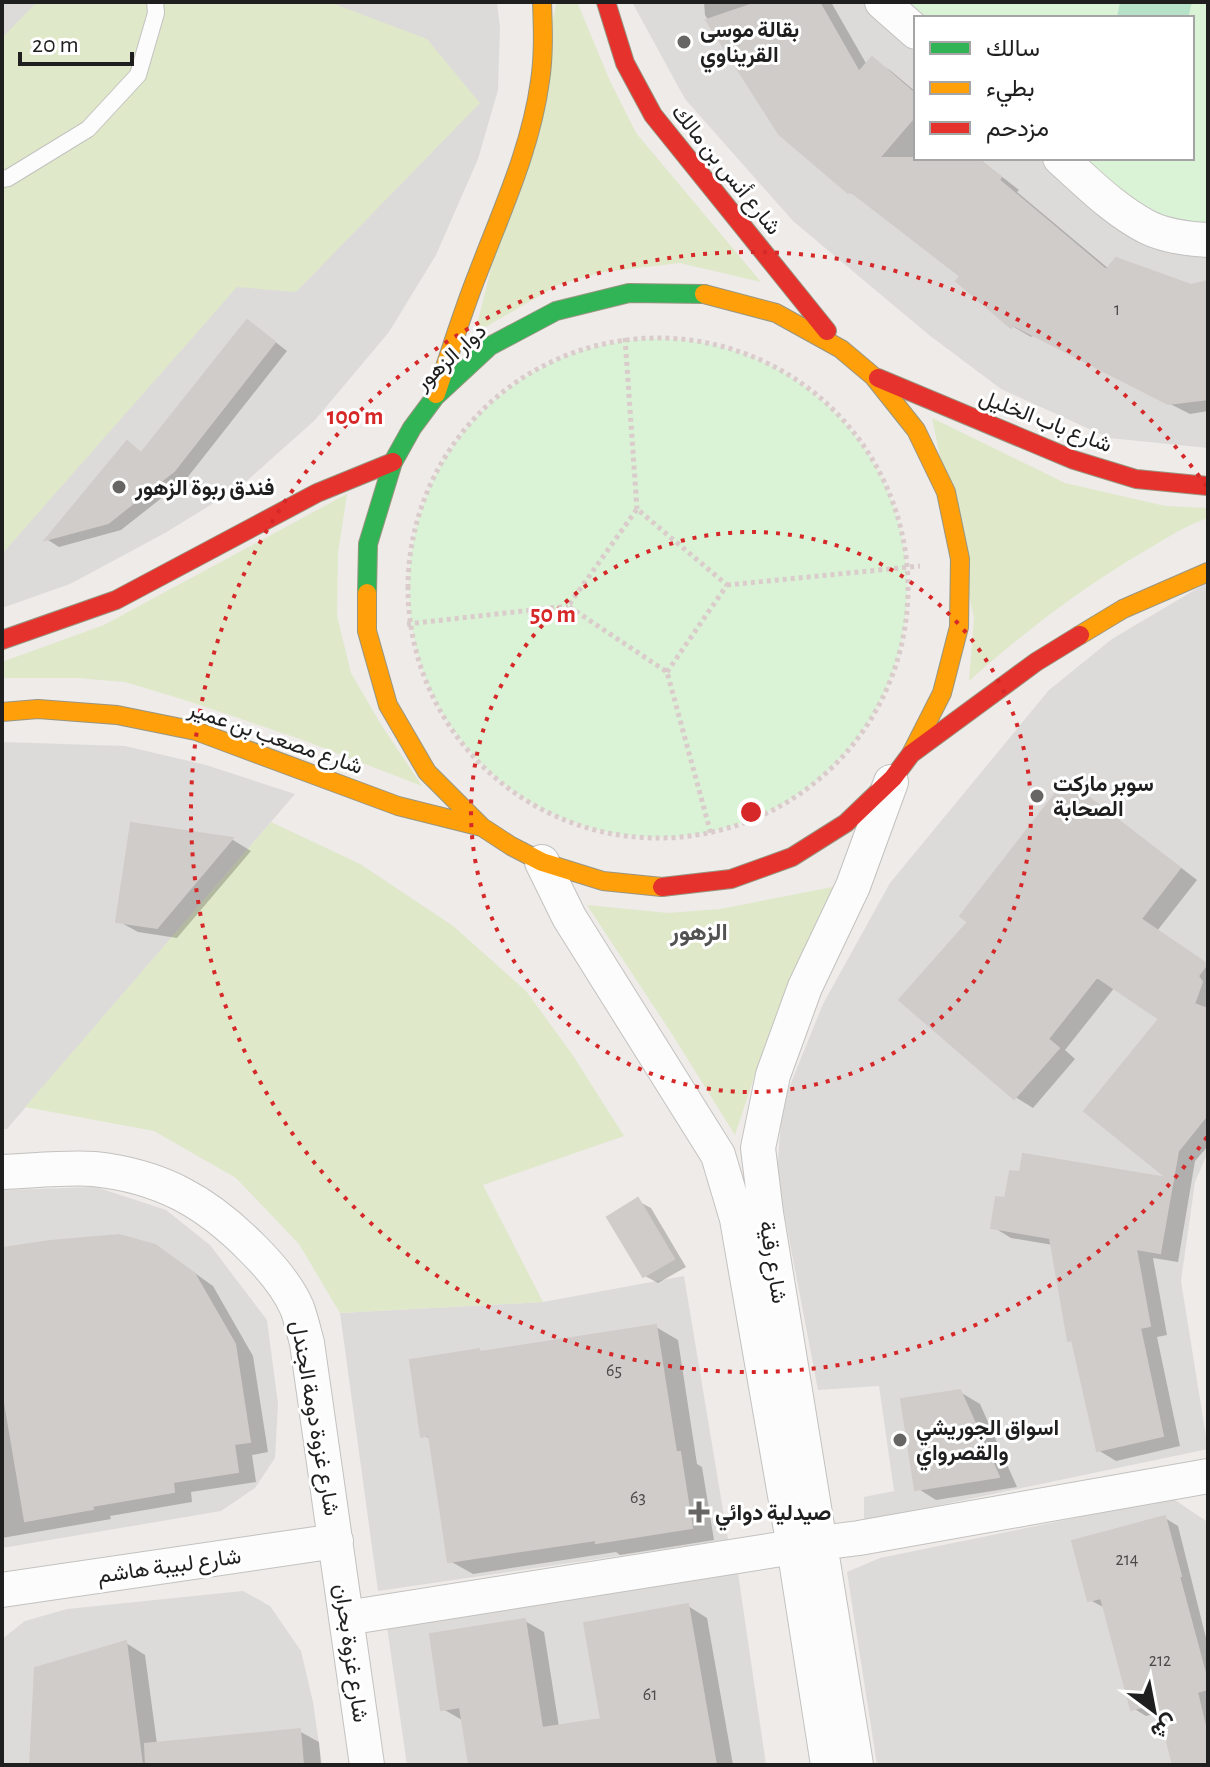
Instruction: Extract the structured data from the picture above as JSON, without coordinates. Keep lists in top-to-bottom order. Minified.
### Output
{"streets":{"main road":["شارع أنس بن مالك","دوار الزهور","شارع باب الخليل","شارع مصعب بن عمير"],"street":["شارع رقية","شارع غزوة دومة الجندل","شارع لبيبة هاشم","شارع غزوة بحران"]},"crossings":[["شارع أنس بن مالك","دوار الزهور"],["دوار الزهور","شارع باب الخليل"],["دوار الزهور","شارع مصعب بن عمير"],["دوار الزهور","شارع رقية"],["شارع غزوة دومة الجندل","شارع لبيبة هاشم"],["شارع غزوة دومة الجندل","شارع غزوة بحران"],["شارع لبيبة هاشم","شارع غزوة بحران"]],"districts":["الزهور"],"places":{"other":["بقالة موسى القريناوي","فندق ربوة الزهور","سوبر ماركت الصحابة","اسواق الجوريشي والقصرواي"],"health":["صيدلية دوائي"]},"house_numbers":["1","65","63","214","212","61"],"legend":["سالك","بطيء","مزدحم"],"scale_bar":"20 m","north":"bottom right","rings":["100 m","50 m"]}
